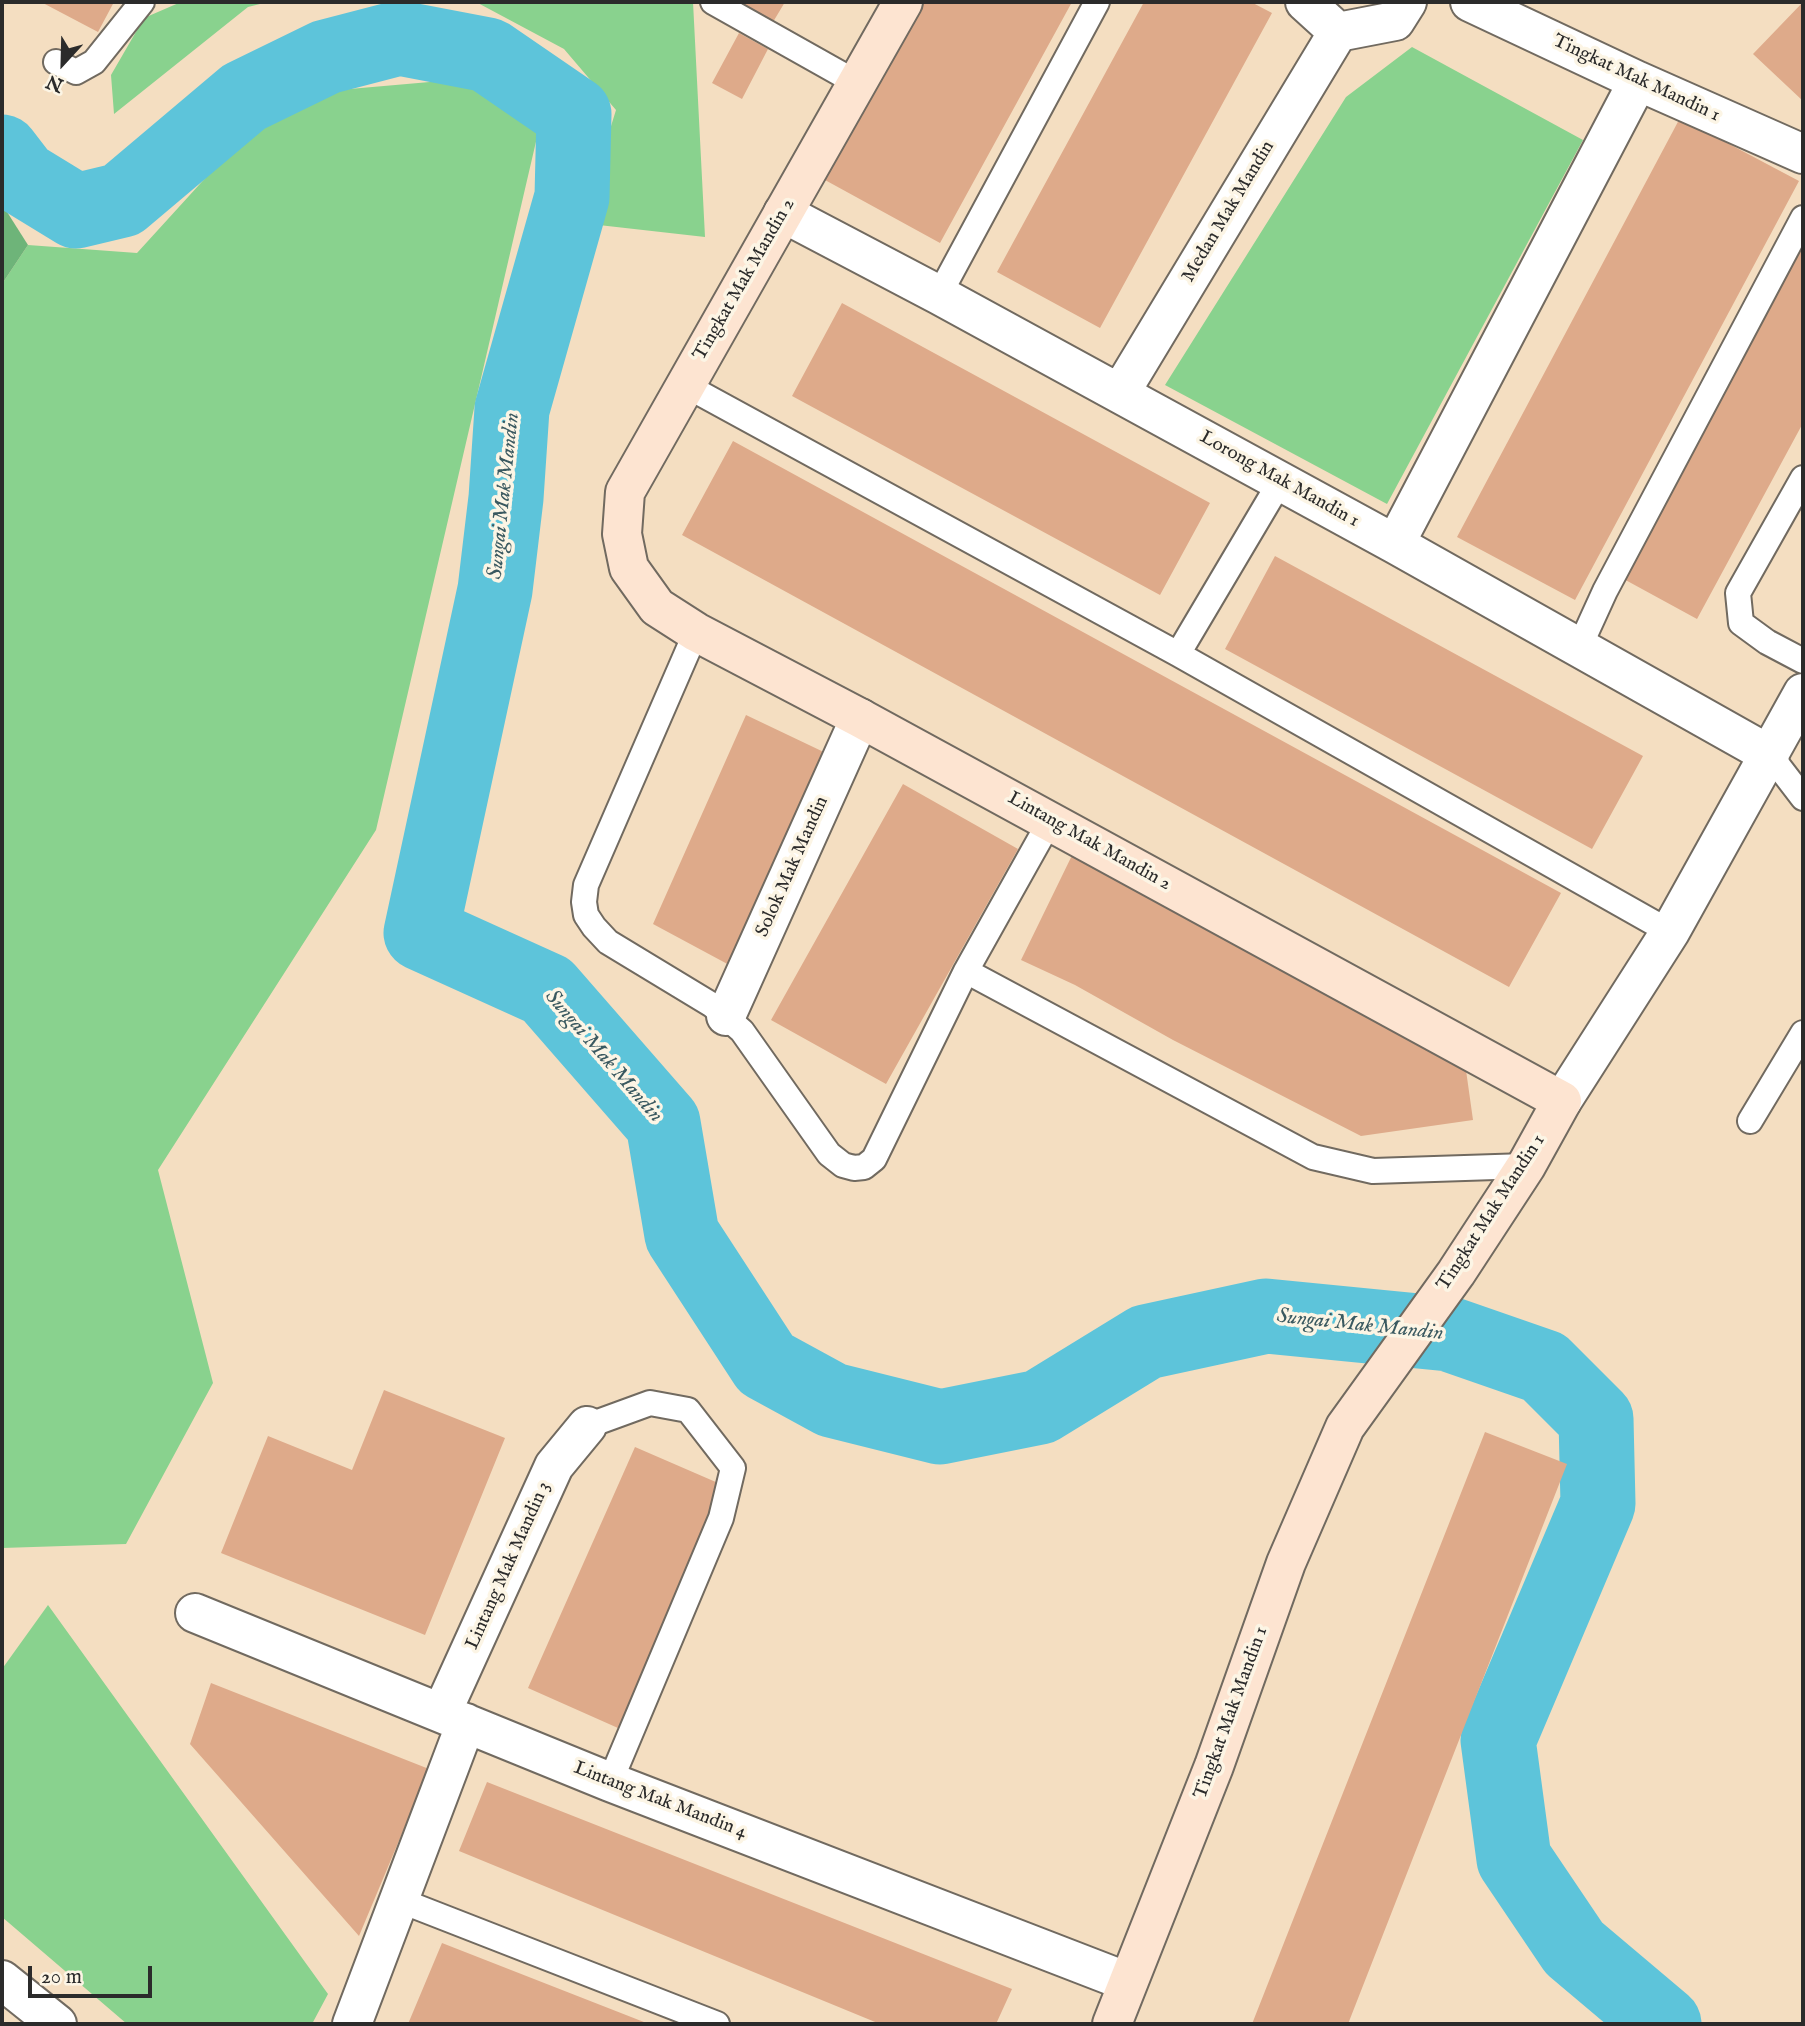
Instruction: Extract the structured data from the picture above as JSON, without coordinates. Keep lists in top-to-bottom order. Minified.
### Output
{"streets":{"street":["Tingkat Mak Mandin 1","Medan Mak Mandin","Tingkat Mak Mandin 2","Lorong Mak Mandin 1","Lintang Mak Mandin 2","Solok Mak Mandin","Lintang Mak Mandin 3","Lintang Mak Mandin 4"]},"crossings":[["Tingkat Mak Mandin 1","Lorong Mak Mandin 1"],["Tingkat Mak Mandin 1","Lintang Mak Mandin 2"],["Tingkat Mak Mandin 1","Lintang Mak Mandin 4"],["Medan Mak Mandin","Lorong Mak Mandin 1"],["Tingkat Mak Mandin 2","Lorong Mak Mandin 1"],["Tingkat Mak Mandin 2","Lintang Mak Mandin 2"],["Lintang Mak Mandin 2","Solok Mak Mandin"],["Lintang Mak Mandin 3","Lintang Mak Mandin 4"]],"water":["Sungai Mak Mandin"],"scale_bar":"20 m","north":"bottom"}
